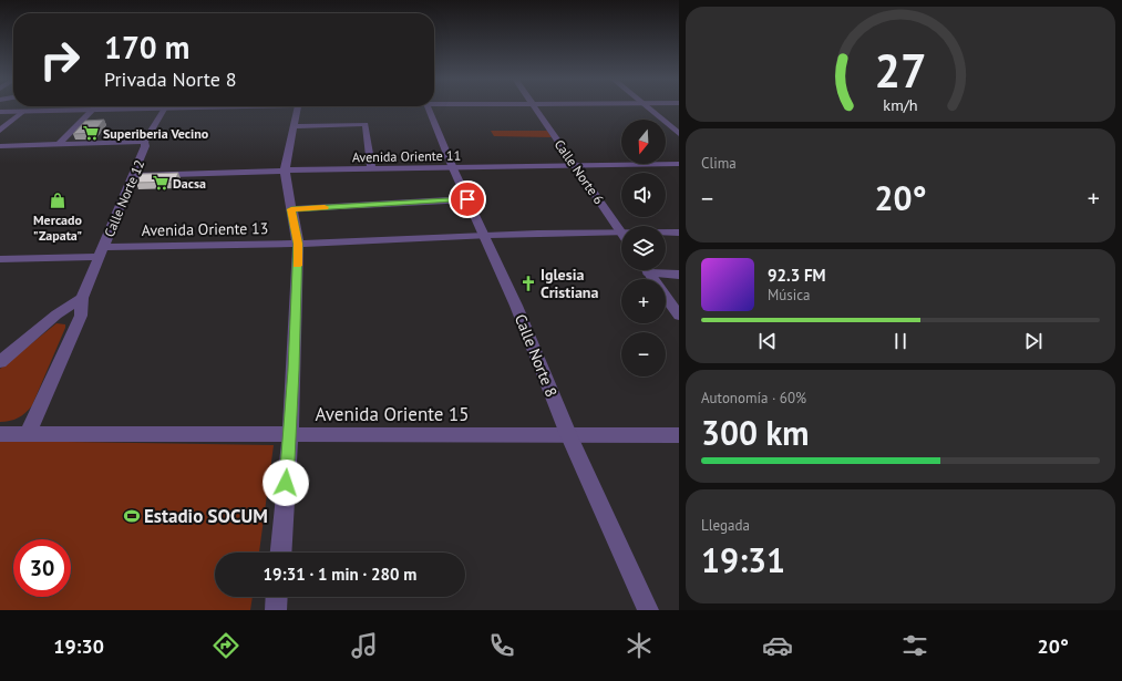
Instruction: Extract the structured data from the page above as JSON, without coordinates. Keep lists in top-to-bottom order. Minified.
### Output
{"streets":{"street":["Avenida Oriente 11","Calle Norte 6","Calle Norte 12","Avenida Oriente 13","Calle Norte 8","Avenida Oriente 15"]},"crossings":[["Avenida Oriente 11","Calle Norte 6"],["Avenida Oriente 11","Calle Norte 12"],["Avenida Oriente 11","Calle Norte 8"],["Calle Norte 6","Avenida Oriente 13"],["Calle Norte 12","Avenida Oriente 13"],["Calle Norte 12","Avenida Oriente 15"],["Avenida Oriente 13","Calle Norte 8"],["Calle Norte 8","Avenida Oriente 15"]],"places":{"supermarket":["Superiberia Vecino","Dacsa"],"shop":["Mercado \"Zapata\""],"church":["Iglesia Cristiana"],"sports":["Estadio SOCUM"]},"north":"bottom","page":{"turn":["170 m","Privada Norte 8"],"map_buttons":["+","−"],"tile":["Clima",["Autonomía · 60%","300 km"],["Llegada","19:31"]],"heat":["−","20°","+"],"song":["92.3 FM","Música"],"limit":"30","trip":"19:31 · 1 min · 280 m","tabs":["19:30","20°"],"gauge":["27","km/h"]}}
